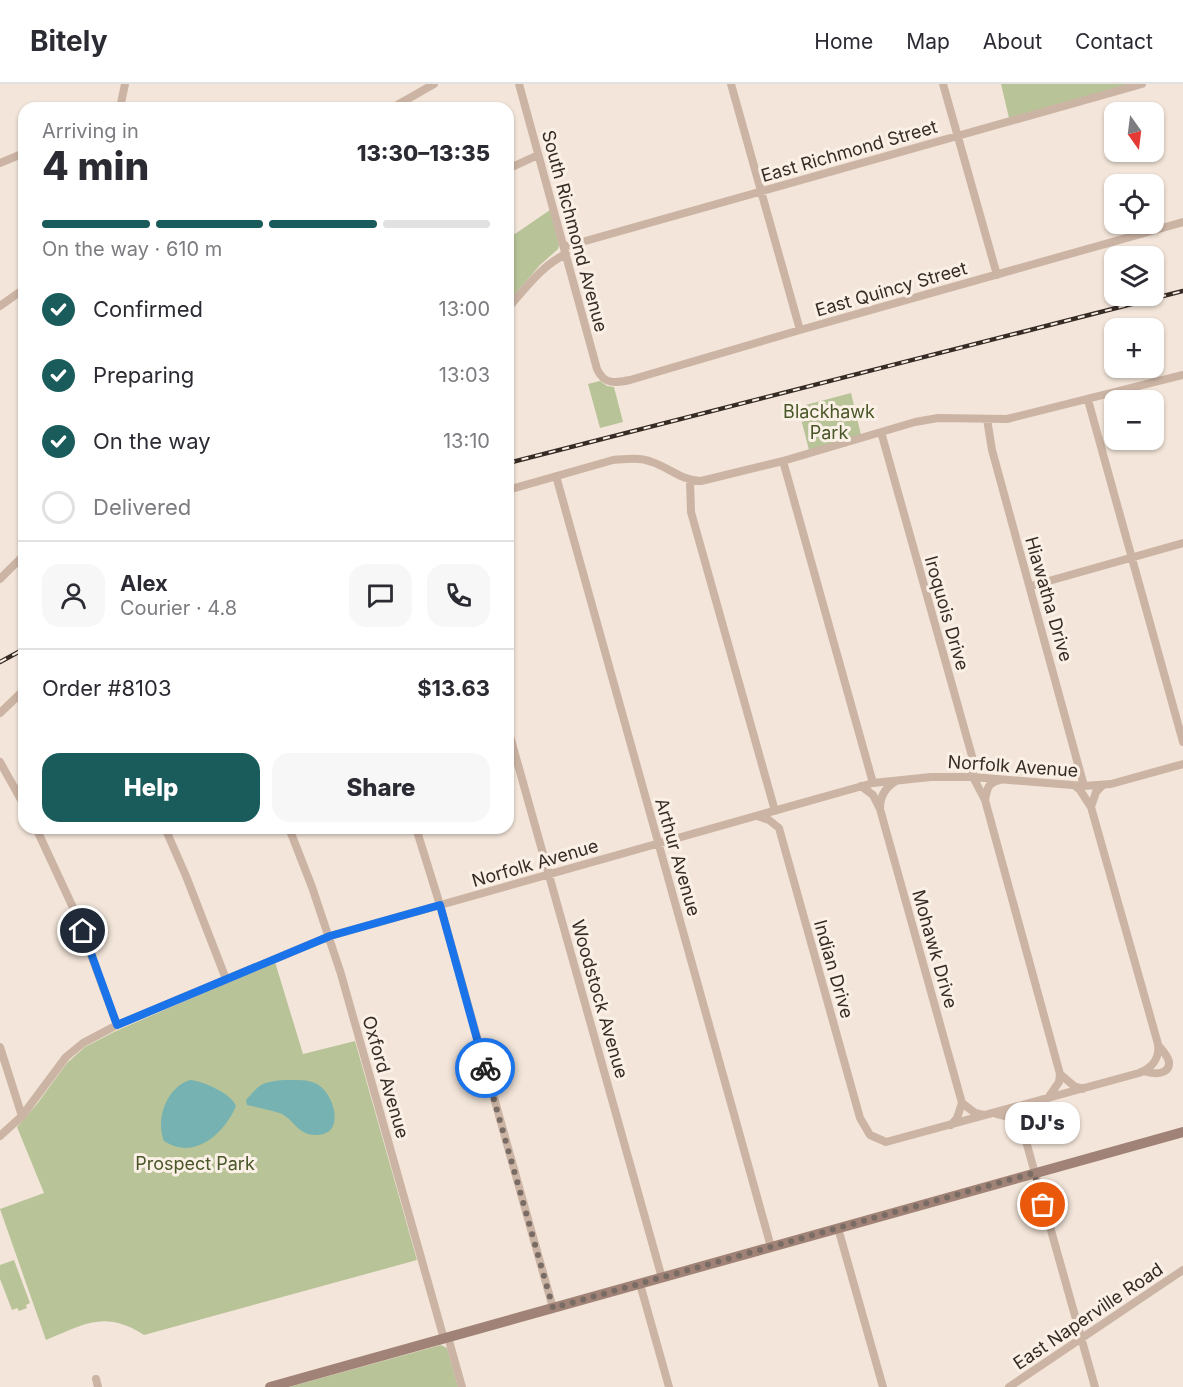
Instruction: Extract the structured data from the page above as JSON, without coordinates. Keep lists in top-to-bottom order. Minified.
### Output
{"streets":{"street":["East Richmond Street","South Richmond Avenue","East Quincy Street","Hiawatha Drive","Iroquois Drive","Norfolk Avenue","Arthur Avenue","Mohawk Drive","Indian Drive","Woodstock Avenue","Oxford Avenue","East Naperville Road"]},"crossings":[["East Richmond Street","South Richmond Avenue"],["South Richmond Avenue","East Quincy Street"],["Hiawatha Drive","Norfolk Avenue"],["Iroquois Drive","Norfolk Avenue"],["Norfolk Avenue","Arthur Avenue"],["Norfolk Avenue","Mohawk Drive"],["Norfolk Avenue","Woodstock Avenue"],["Norfolk Avenue","Oxford Avenue"]],"parks":["Blackhawk Park","Prospect Park"],"places":["DJ's"],"north":"bottom","page":{"header":"Bitely","nav":["Home","Map","About","Contact"],"map_buttons":["+","−"],"heading":["4 min","Arriving in","13:30–13:35"],"panel":["Alex","Courier · 4.8","Order #8103","$13.63"],"bar":"On the way · 610 m","list":[["Confirmed","13:00"],["Preparing","13:03"],["On the way","13:10"],"Delivered"],"buttons":["Help","Share"],"bubble":"DJ's"}}
